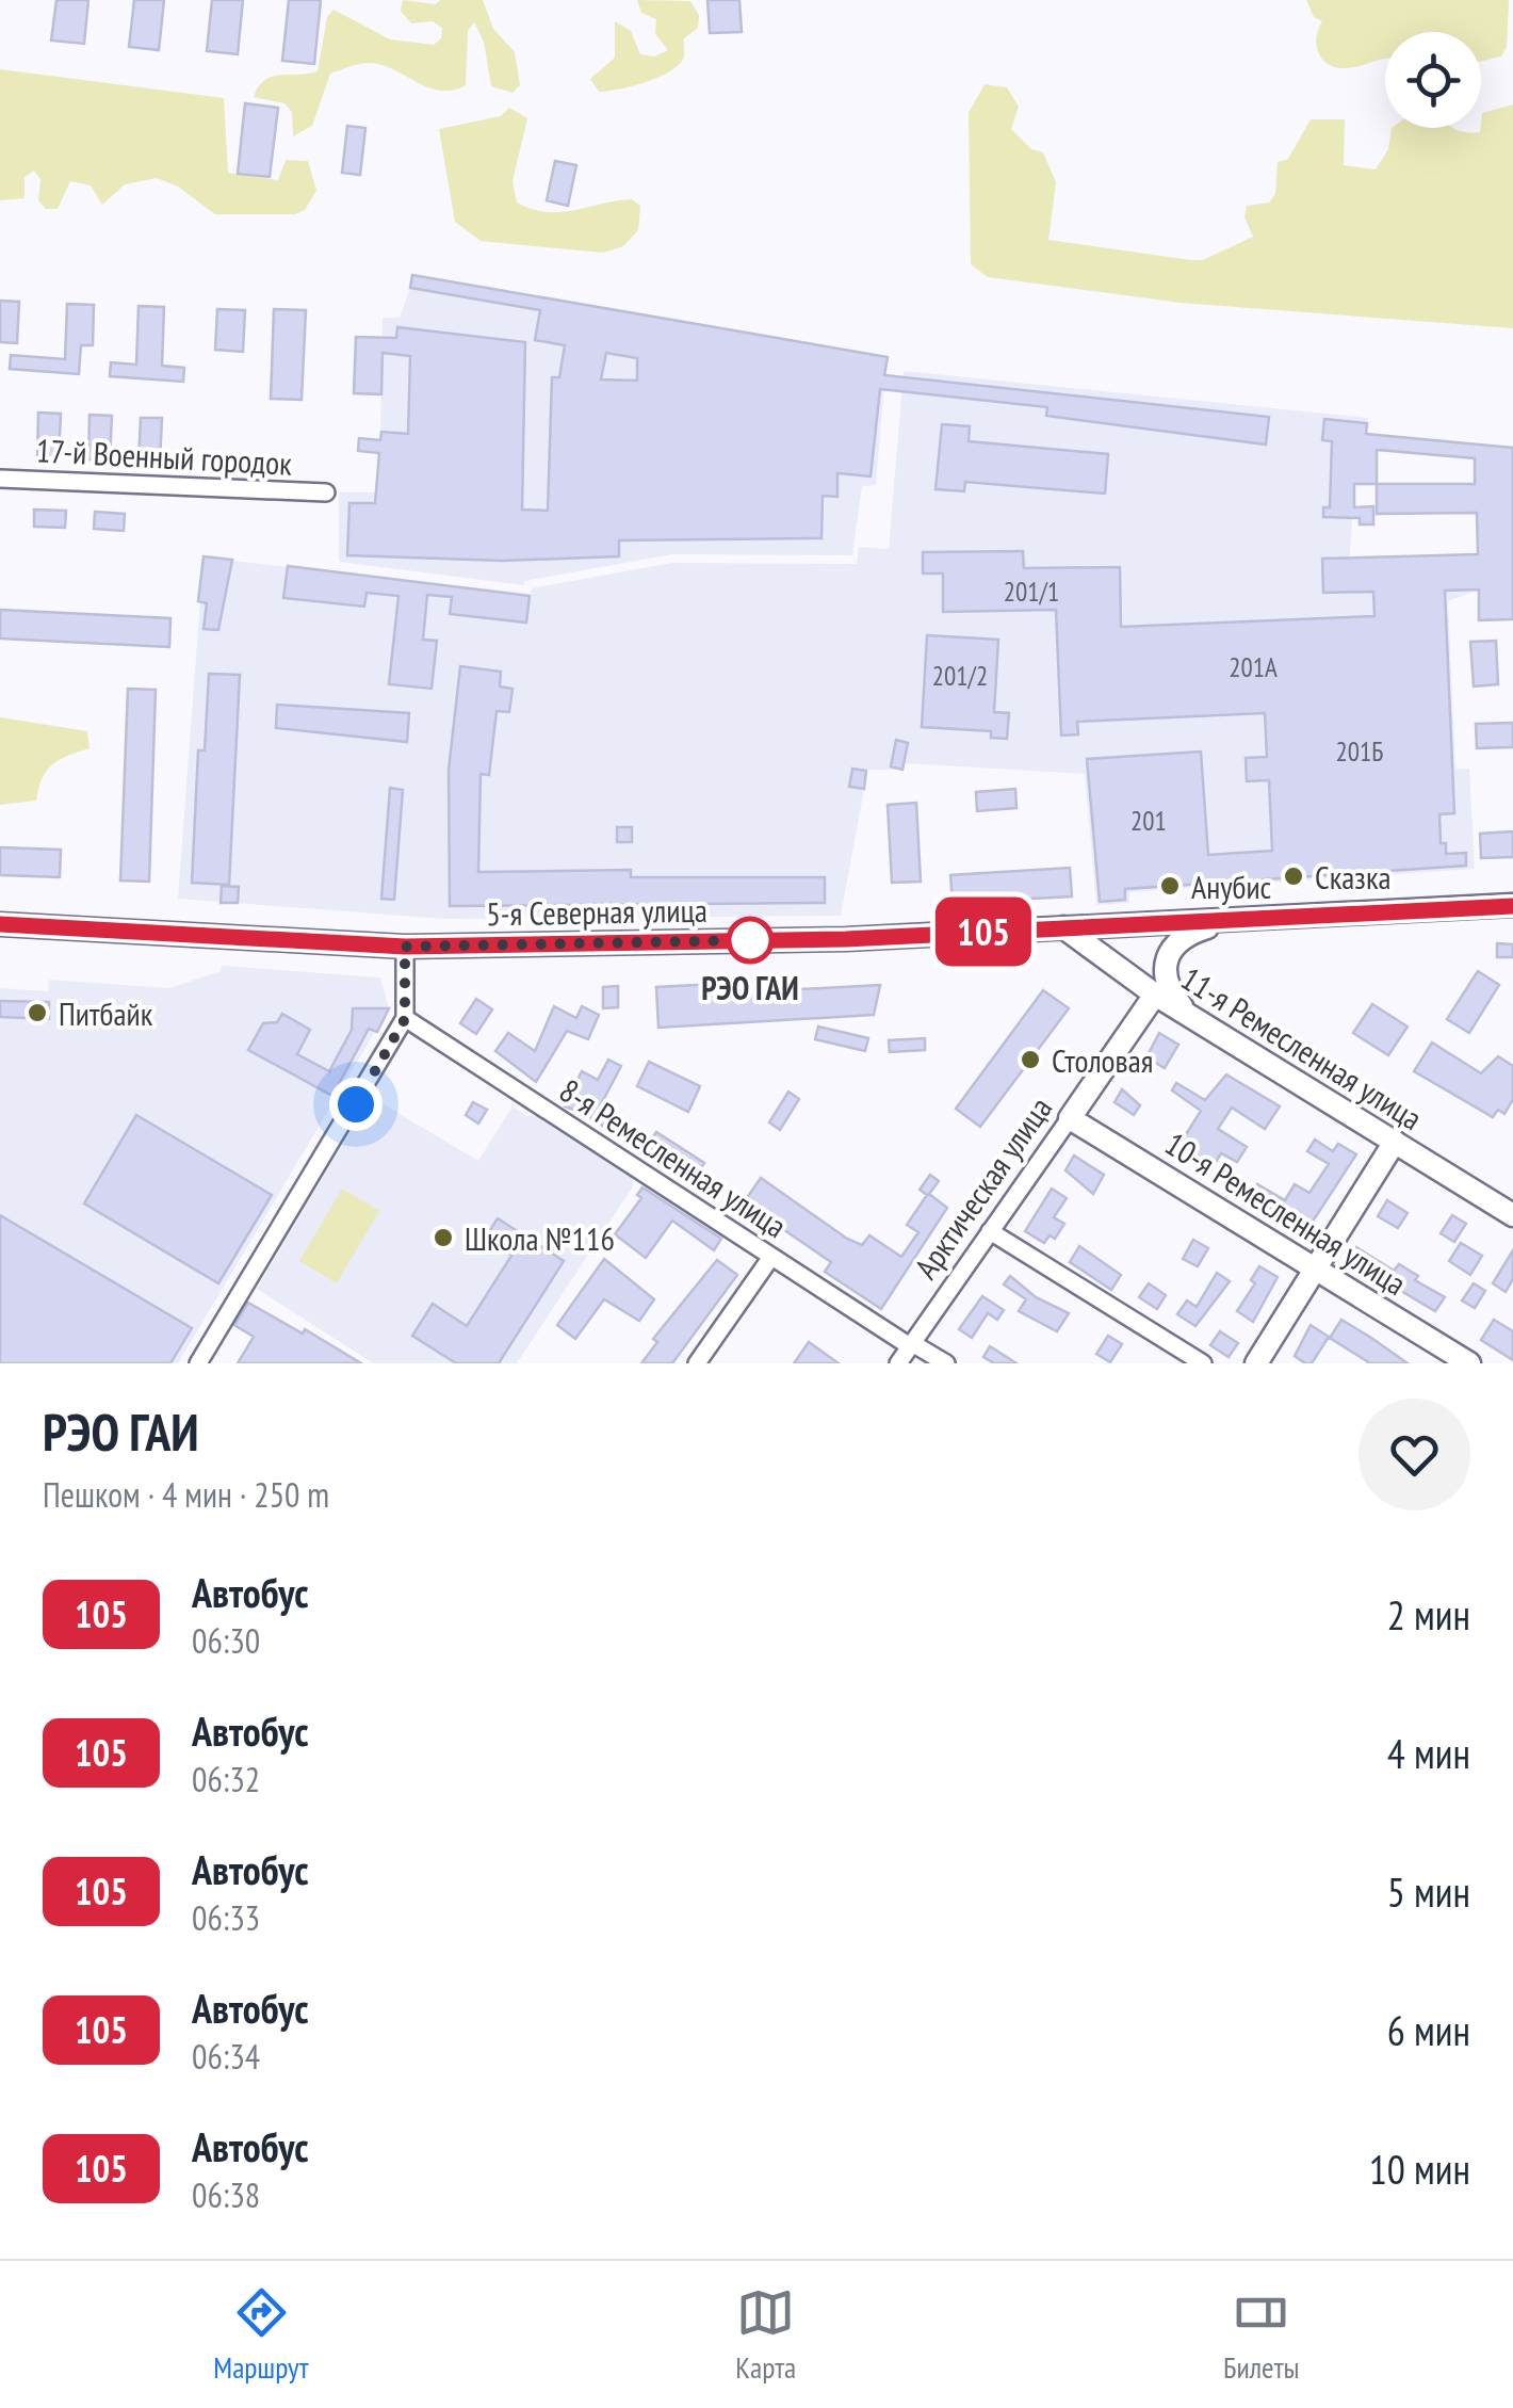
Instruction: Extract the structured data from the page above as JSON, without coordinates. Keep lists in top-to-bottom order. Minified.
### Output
{"streets":{"main road":["5-я Северная улица","11-я Ремесленная улица","Арктическая улица","10-я Ремесленная улица"],"street":["17-й Военный городок","8-я Ремесленная улица"]},"crossings":[["5-я Северная улица","11-я Ремесленная улица"],["11-я Ремесленная улица","Арктическая улица"],["8-я Ремесленная улица","Арктическая улица"],["Арктическая улица","10-я Ремесленная улица"]],"places":["Сказка","Анубис","РЭО ГАИ","Питбайк","Столовая","Школа №116"],"lines":["bus line 105"],"house_numbers":["201/1","201А","201/2","201Б","201"],"page":{"on_map":"105","heading":["РЭО ГАИ","Пешком · 4 мин · 250 m"],"list":[{"mark":"105","name":"Автобус","note":"06:30","value":"2 мин"},{"mark":"105","name":"Автобус","note":"06:32","value":"4 мин"},{"mark":"105","name":"Автобус","note":"06:33","value":"5 мин"},{"mark":"105","name":"Автобус","note":"06:34","value":"6 мин"},{"mark":"105","name":"Автобус","note":"06:38","value":"10 мин"}],"tabs":["Маршрут","Карта","Билеты"]}}
